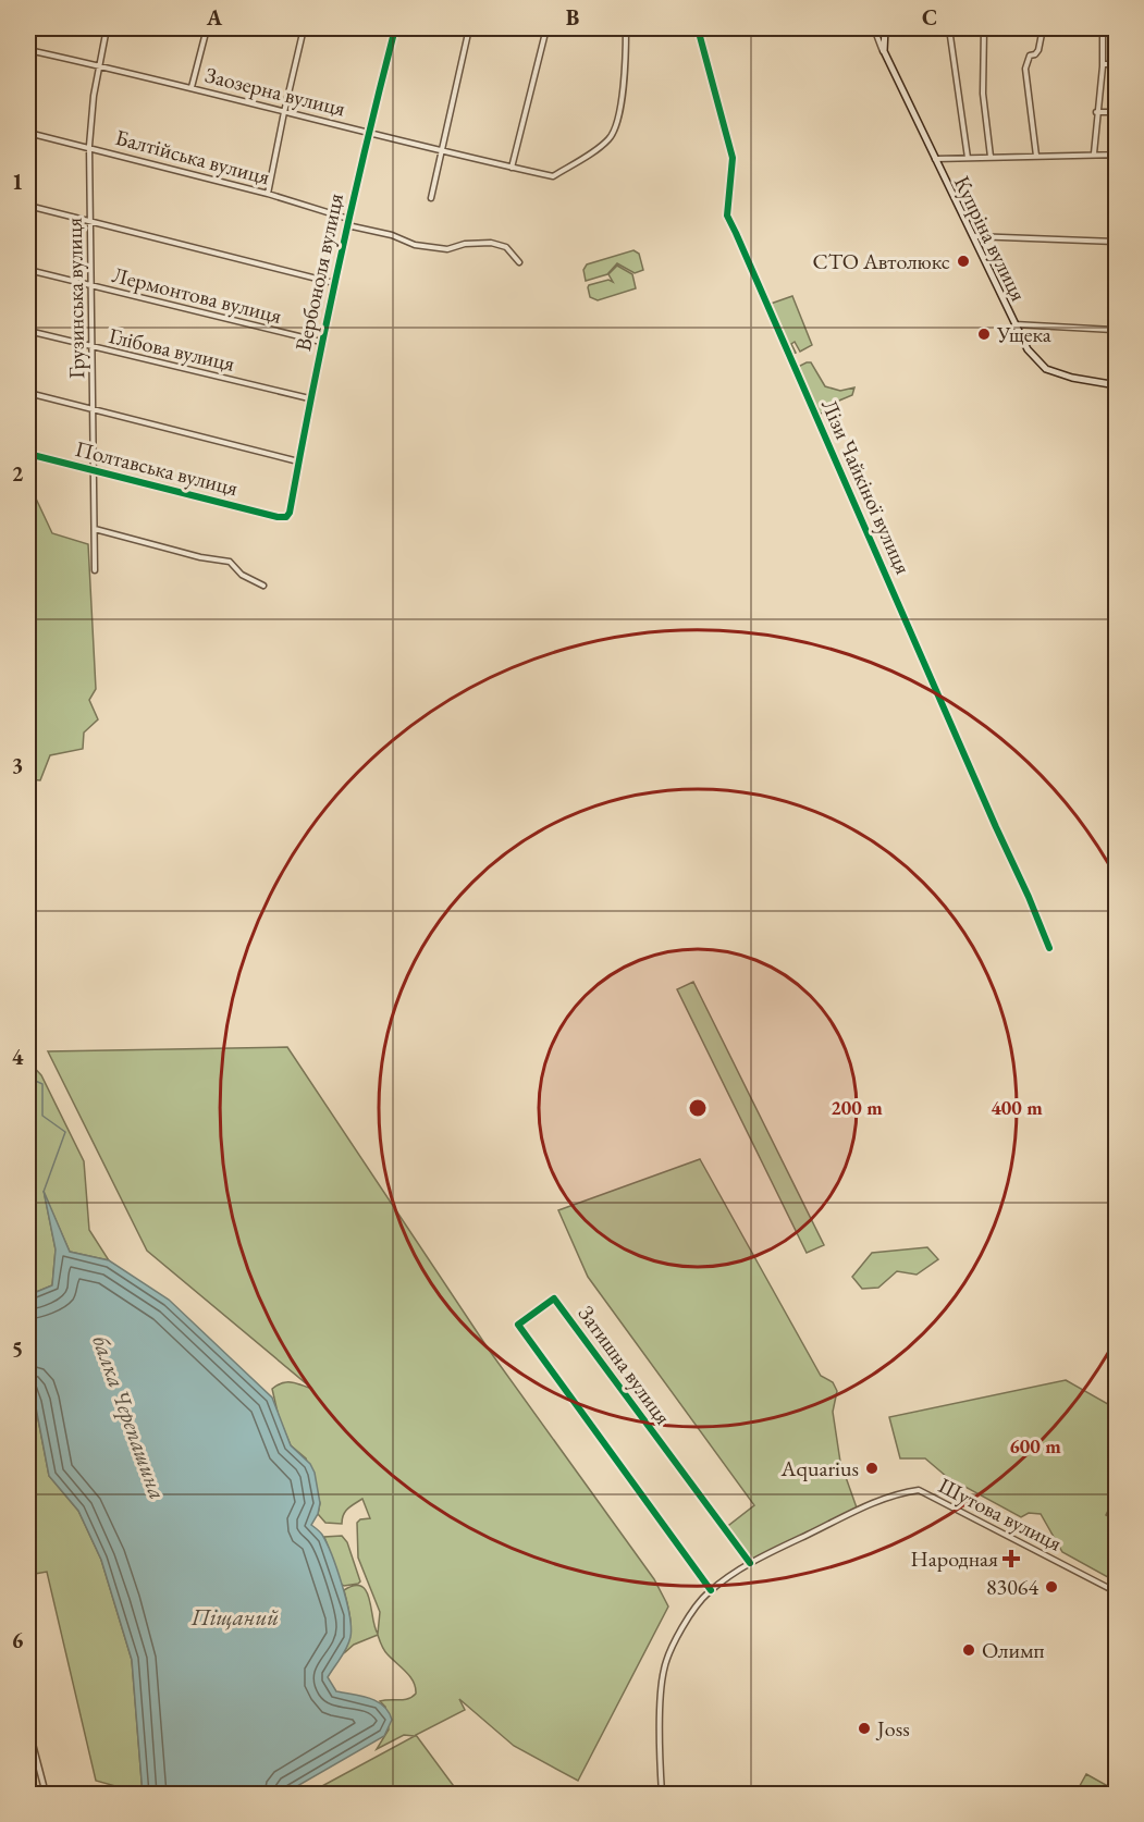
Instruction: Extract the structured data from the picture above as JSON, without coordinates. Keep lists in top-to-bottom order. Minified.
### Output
{"streets":{"main road":["Купріна вулиця"],"street":["Заозерна вулиця","Балтійська вулиця","Вербоноля вулиця","Лермонтова вулиця","Грузинська вулиця","Глібова вулиця","Полтавська вулиця","Лізи Чайкіної вулиця","Затишна вулиця","Шутова вулиця"]},"crossings":[["Заозерна вулиця","Вербоноля вулиця"],["Заозерна вулиця","Грузинська вулиця"],["Балтійська вулиця","Вербоноля вулиця"],["Балтійська вулиця","Грузинська вулиця"],["Вербоноля вулиця","Лермонтова вулиця"],["Вербоноля вулиця","Глібова вулиця"],["Вербоноля вулиця","Полтавська вулиця"],["Лермонтова вулиця","Грузинська вулиця"],["Грузинська вулиця","Глібова вулиця"],["Грузинська вулиця","Полтавська вулиця"],["Затишна вулиця","Шутова вулиця"]],"water":["балка Черепашина","Піщаний"],"places":{"other":["СТО Автолюкс","Ущека","Aquarius","83064","Олимп","Joss"],"health":["Народная"]},"grid":{"columns":["A","B","C"],"rows":["1","2","3","4","5","6"]},"rings":["200 m","400 m","600 m"]}
